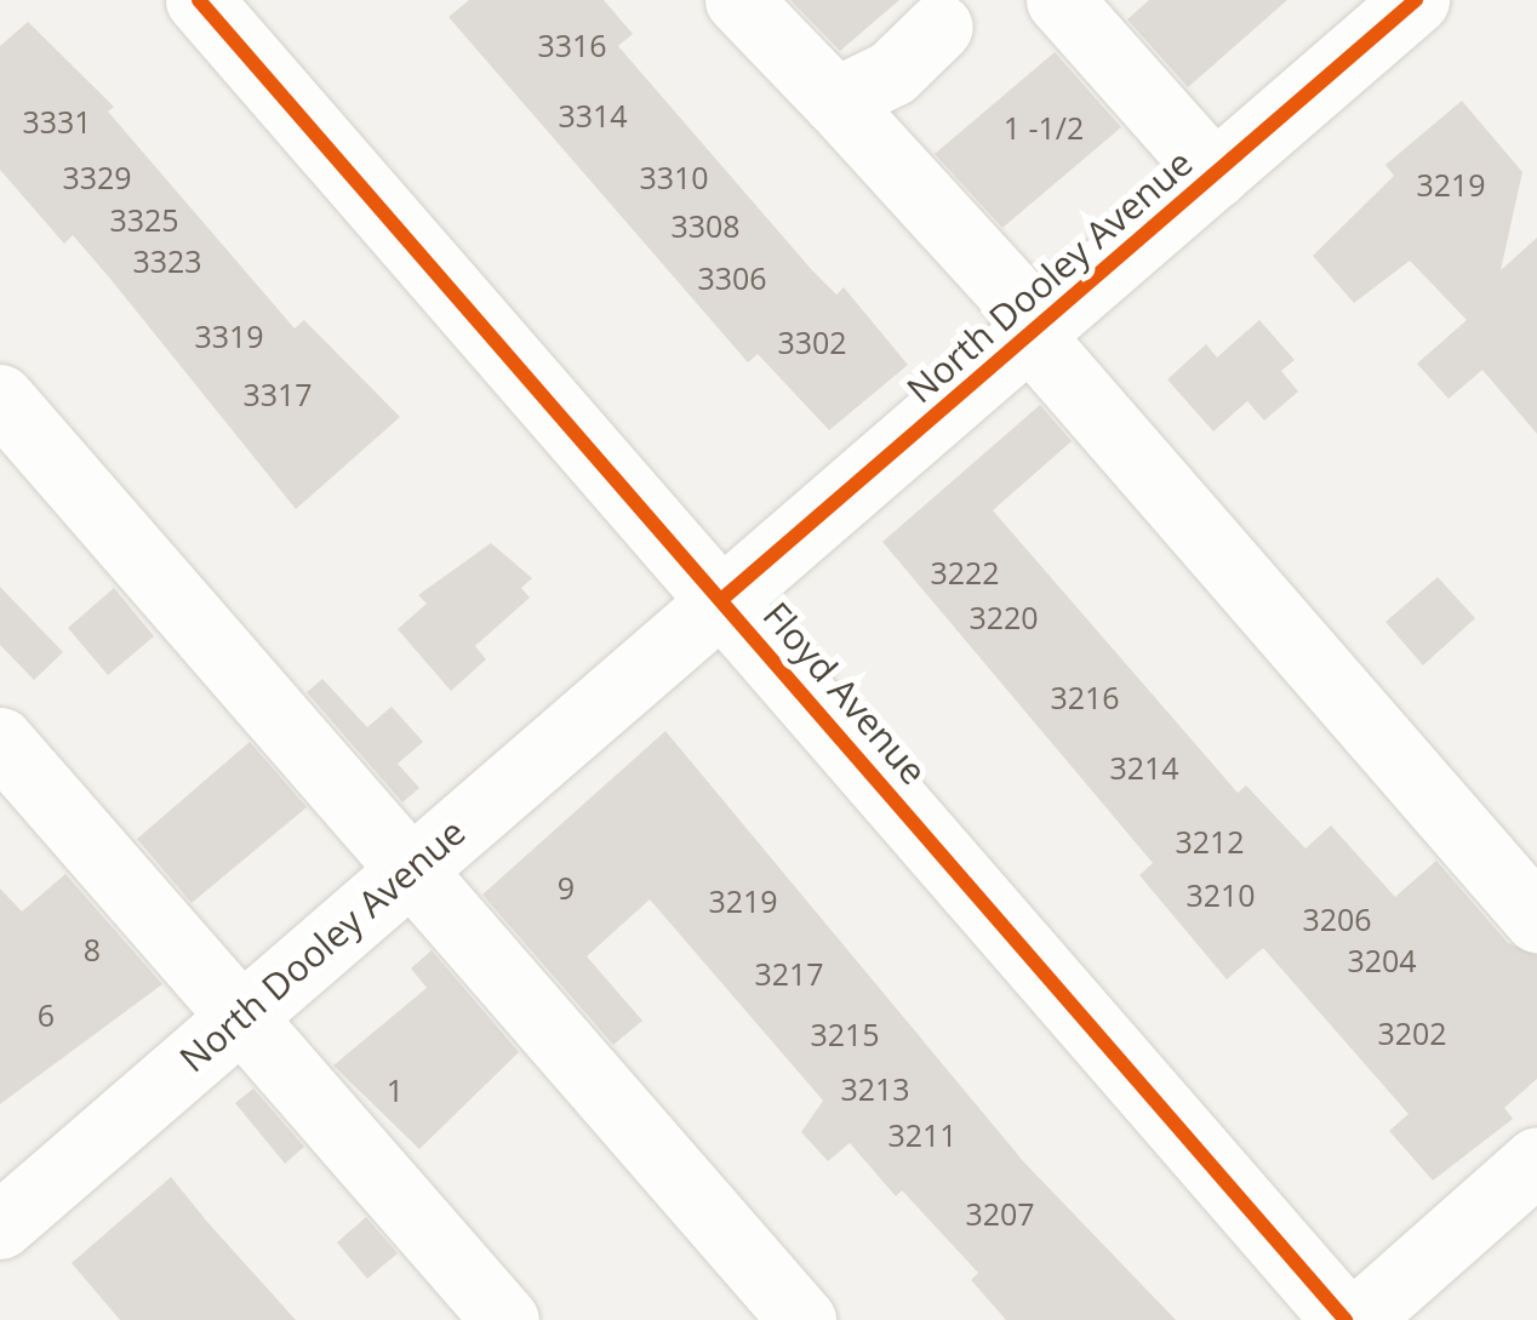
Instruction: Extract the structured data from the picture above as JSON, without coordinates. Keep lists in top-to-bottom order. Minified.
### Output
{"streets":{"street":["North Dooley Avenue","Floyd Avenue"]},"crossings":[["North Dooley Avenue","Floyd Avenue"]],"house_numbers":["3316","3314","3331","1 -1/2","3329","3310","3219","3325","3308","3323","3306","3319","3302","3317","3222","3220","3216","3214","3212","9","3210","3219","3206","8","3204","3217","6","3202","3215","3213","1","3211","3207"]}
